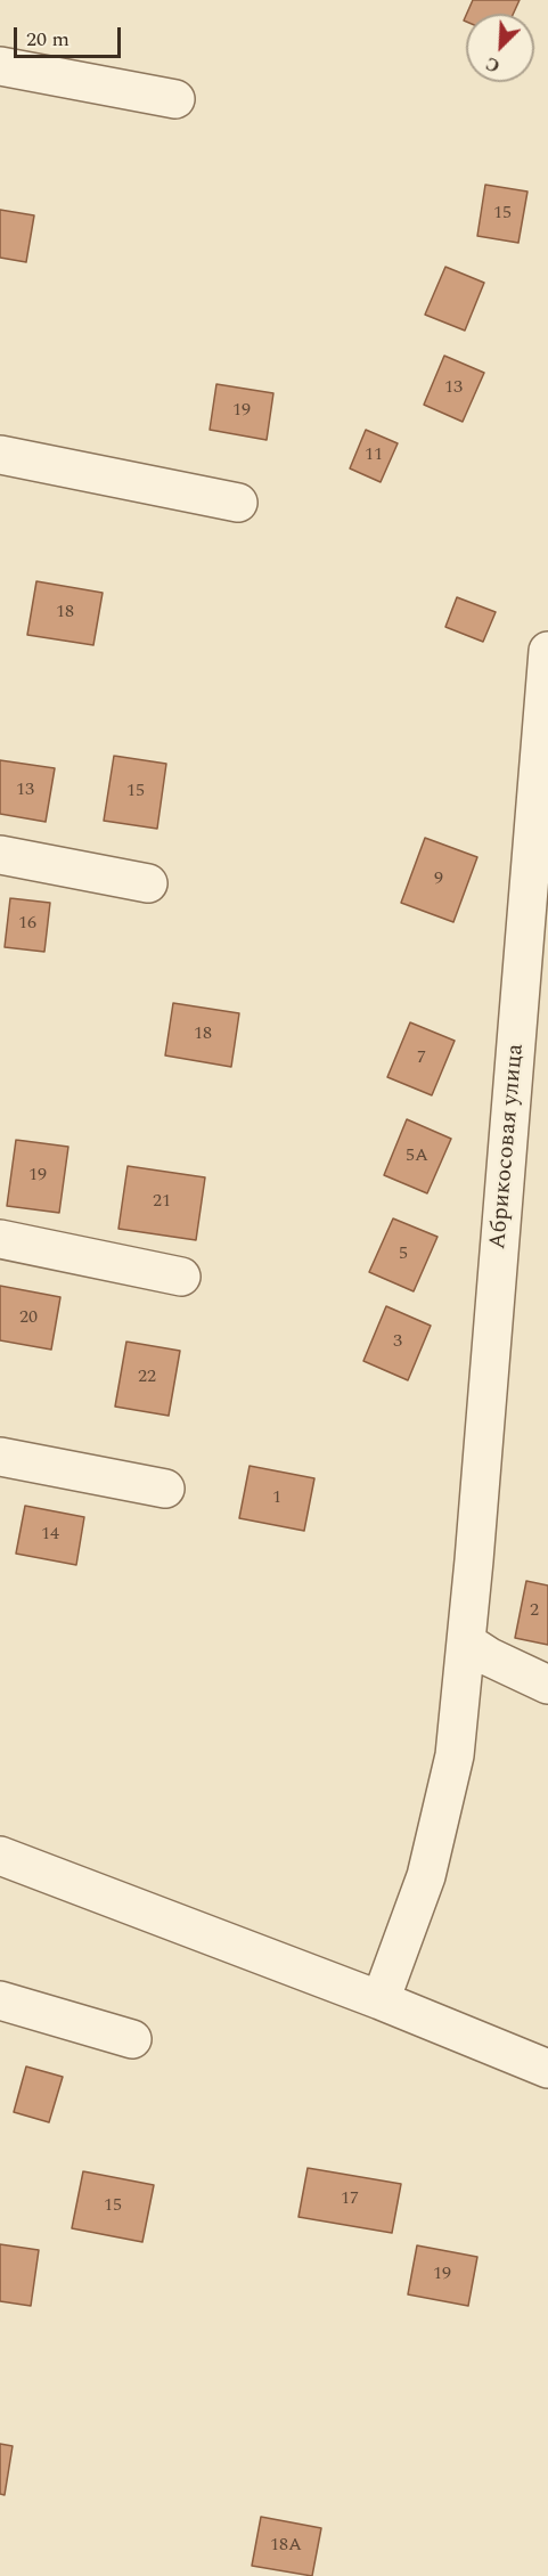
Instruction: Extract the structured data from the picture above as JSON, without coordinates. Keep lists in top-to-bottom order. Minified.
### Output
{"streets":{"street":["Абрикосовая улица"]},"house_numbers":["15","13","19","11","18","13","15","9","16","18","7","5А","19","21","5","20","3","22","1","14","2","17","15","19","18А"],"scale_bar":"20 m","north":"bottom left"}
